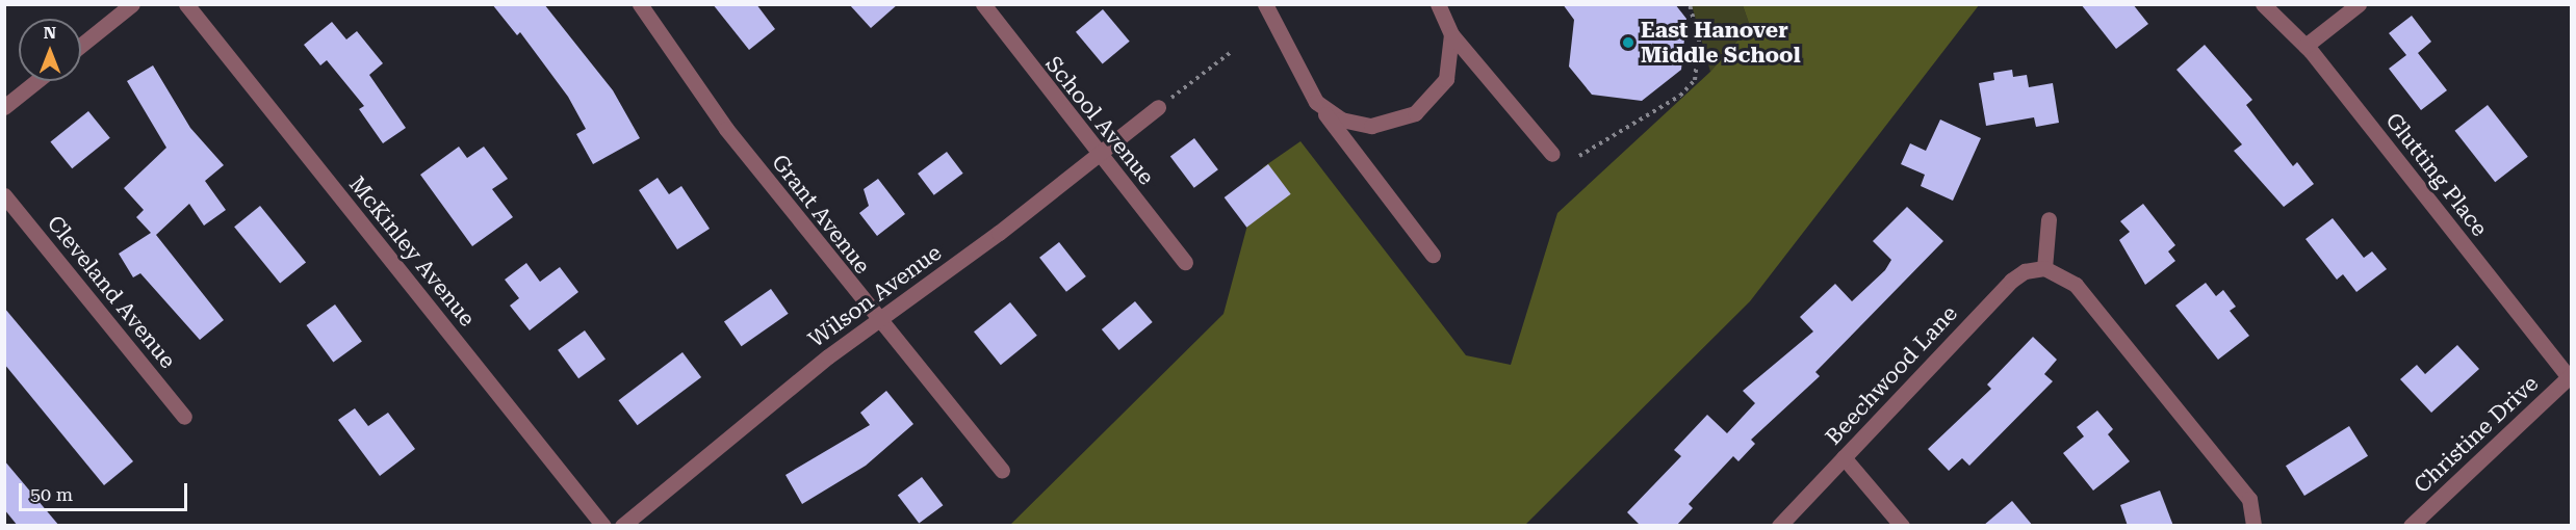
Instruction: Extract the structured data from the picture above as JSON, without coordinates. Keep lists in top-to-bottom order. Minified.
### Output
{"streets":{"street":["School Avenue","Glutting Place","Grant Avenue","McKinley Avenue","Cleveland Avenue","Wilson Avenue","Beechwood Lane","Christine Drive"]},"crossings":[["School Avenue","Wilson Avenue"],["Glutting Place","Christine Drive"],["Grant Avenue","Wilson Avenue"]],"places":["East Hanover Middle School"],"scale_bar":"50 m","north":"top"}
